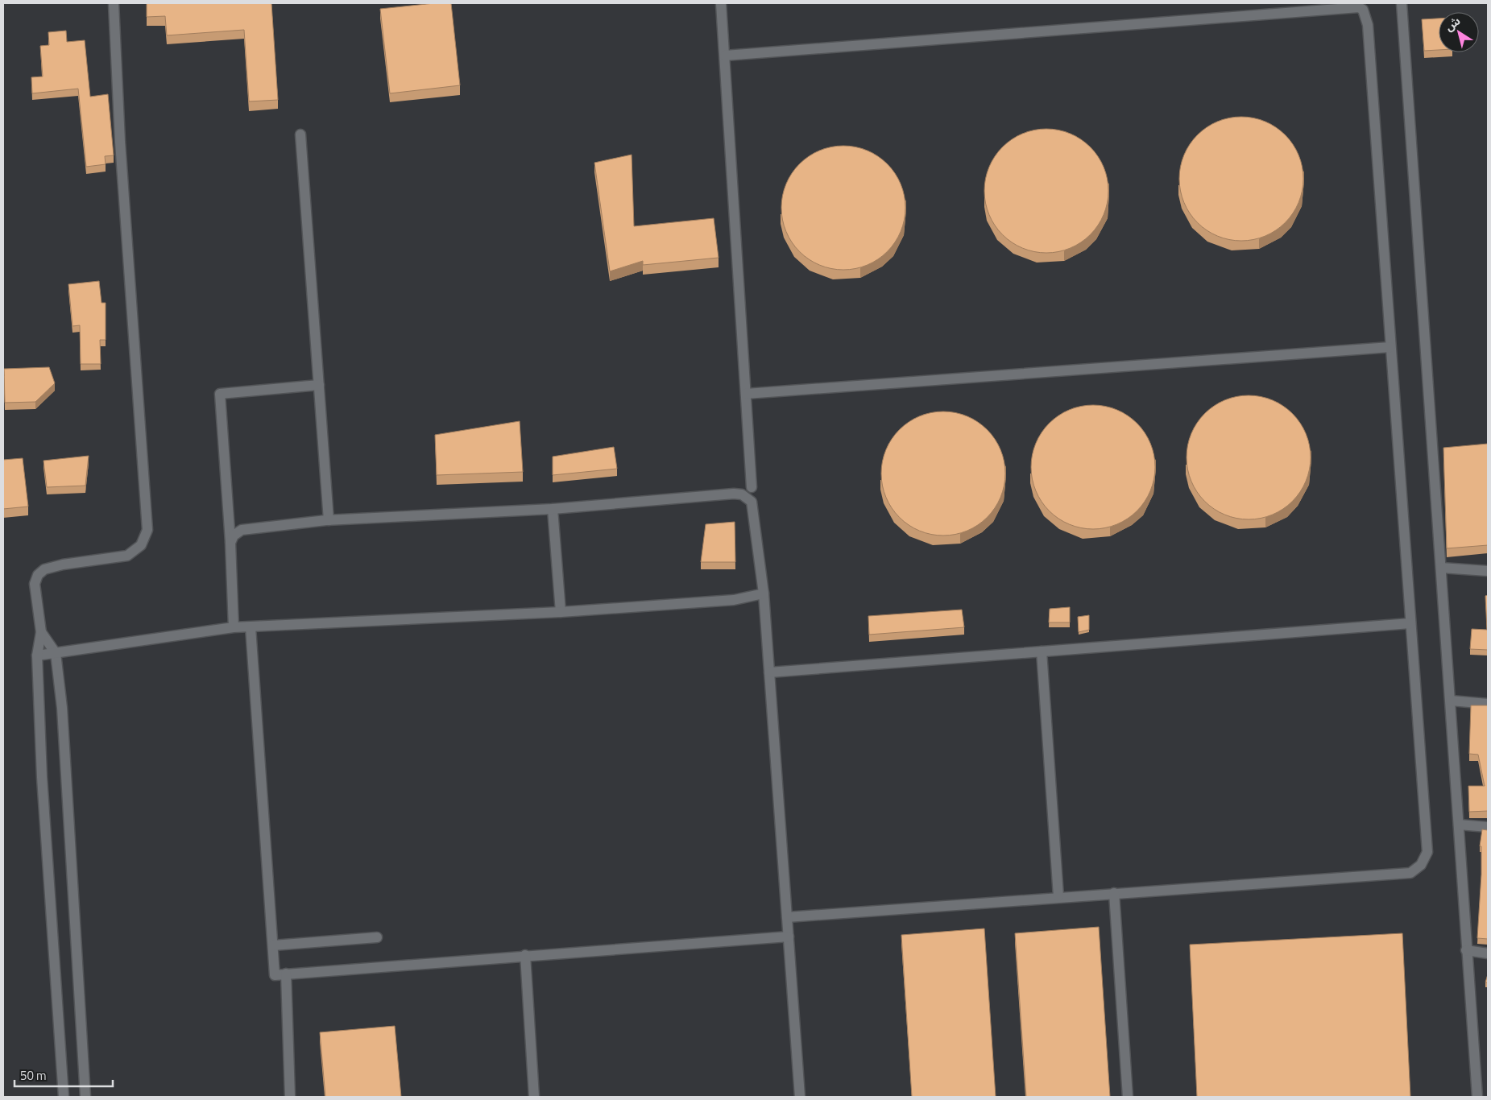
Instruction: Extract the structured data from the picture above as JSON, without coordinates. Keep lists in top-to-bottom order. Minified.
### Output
{"scale_bar":"50 m","north":"top left"}
